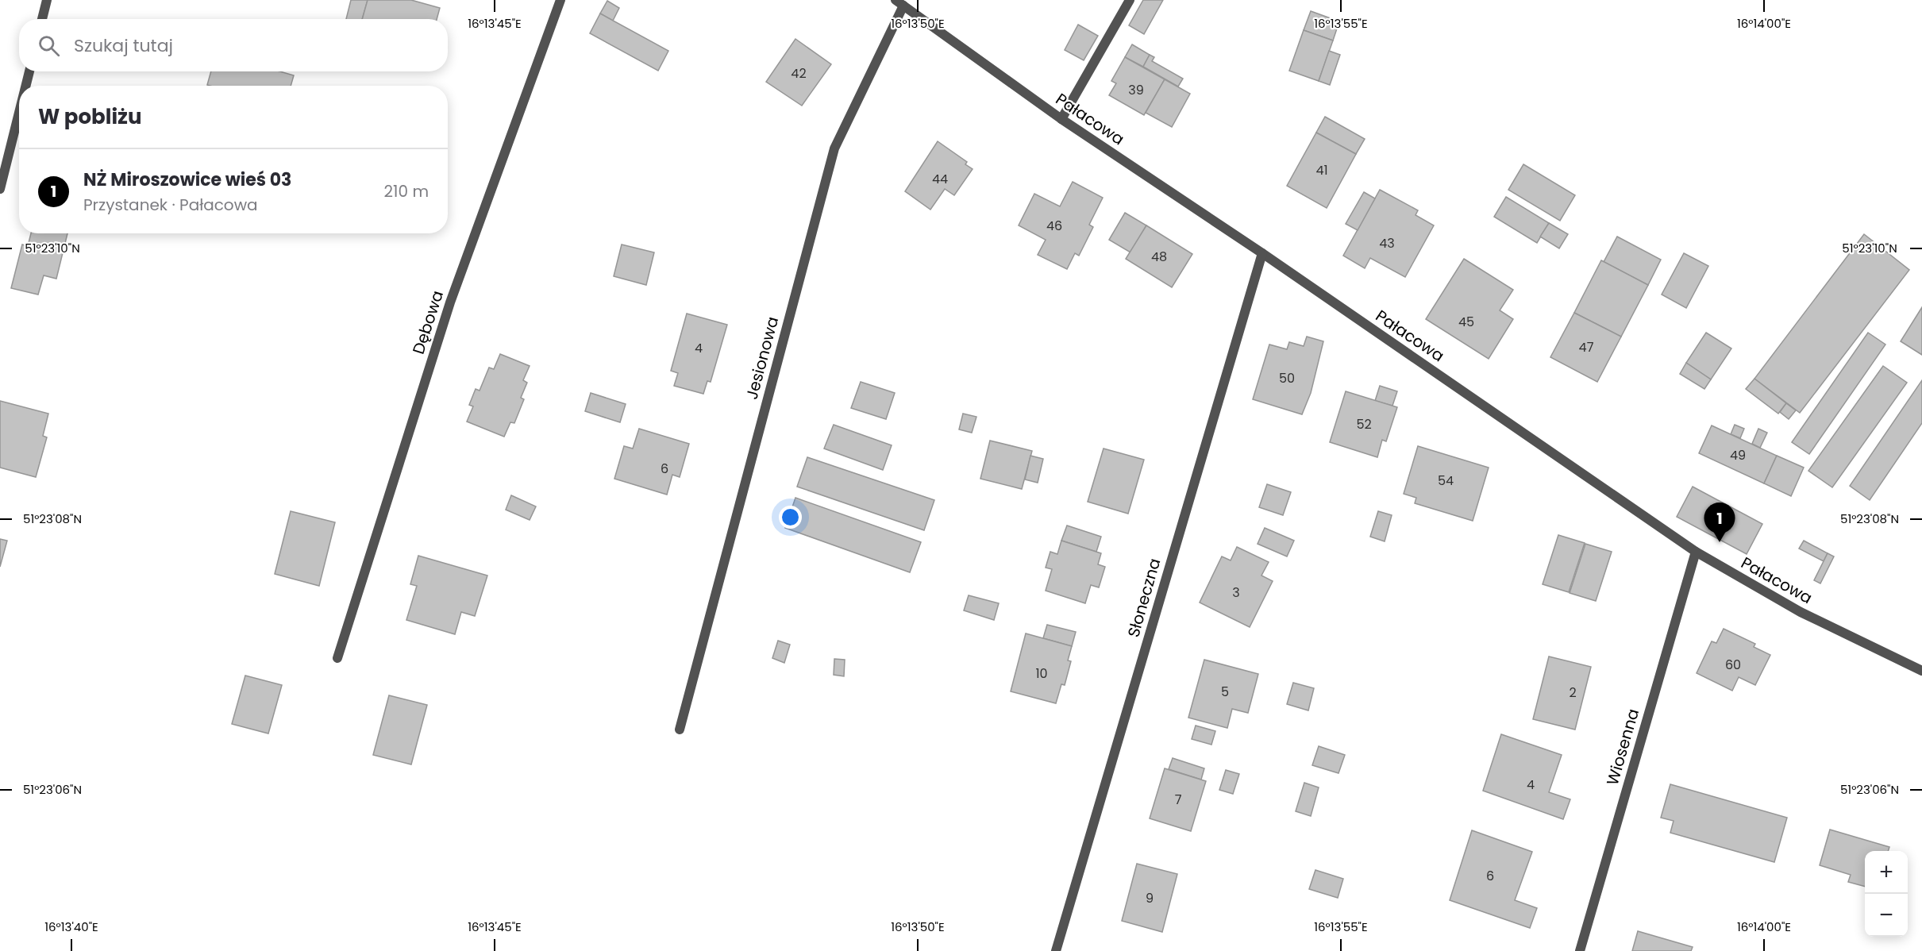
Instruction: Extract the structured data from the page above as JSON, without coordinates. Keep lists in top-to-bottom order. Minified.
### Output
{"streets":{"street":["Pałacowa","Dębowa","Jesionowa","Słoneczna","Wiosenna"]},"crossings":[["Pałacowa","Jesionowa"],["Pałacowa","Słoneczna"],["Pałacowa","Wiosenna"]],"house_numbers":["42","39","41","44","46","43","48","45","47","4","50","52","49","6","54","3","60","10","5","2","4","7","6","9"],"page":{"search":"Szukaj tutaj","heading":"W pobliżu","list":[{"mark":"1","name":"NŻ Miroszowice wieś 03","note":"Przystanek · Pałacowa","value":"210 m"}],"pins":"1","map_buttons":["+","−"]},"coordinates":["16°13'45\"E","16°13'50\"E","16°13'55\"E","16°14'00\"E","51°23'10\"N","51°23'08\"N","51°23'06\"N","16°13'40\"E"]}
